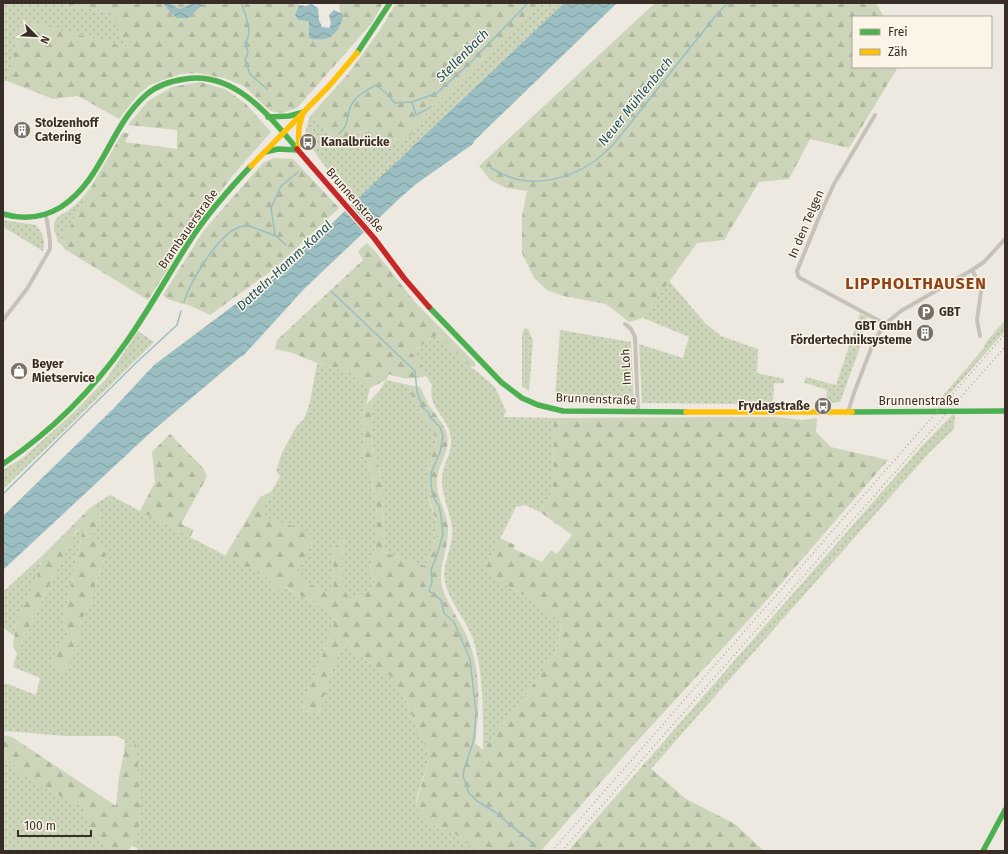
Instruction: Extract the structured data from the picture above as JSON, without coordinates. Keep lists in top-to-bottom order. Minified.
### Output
{"streets":{"street":["Brunnenstraße","In den Telgen","Brambauerstraße","Im Loh"]},"crossings":[["Brunnenstraße","Brambauerstraße"],["Brunnenstraße","Im Loh"]],"districts":["LIPPHOLTHAUSEN"],"water":["Stellenbach","Neuer Mühlenbach","Datteln-Hamm-Kanal"],"places":{"building":["Stolzenhoff Catering","GBT GmbH Fördertechniksysteme"],"bus stop":["Kanalbrücke","Frydagstraße"],"parking":["GBT"],"shop":["Beyer Mietservice"]},"legend":["Frei","Zäh"],"scale_bar":"100 m","north":"bottom right"}
